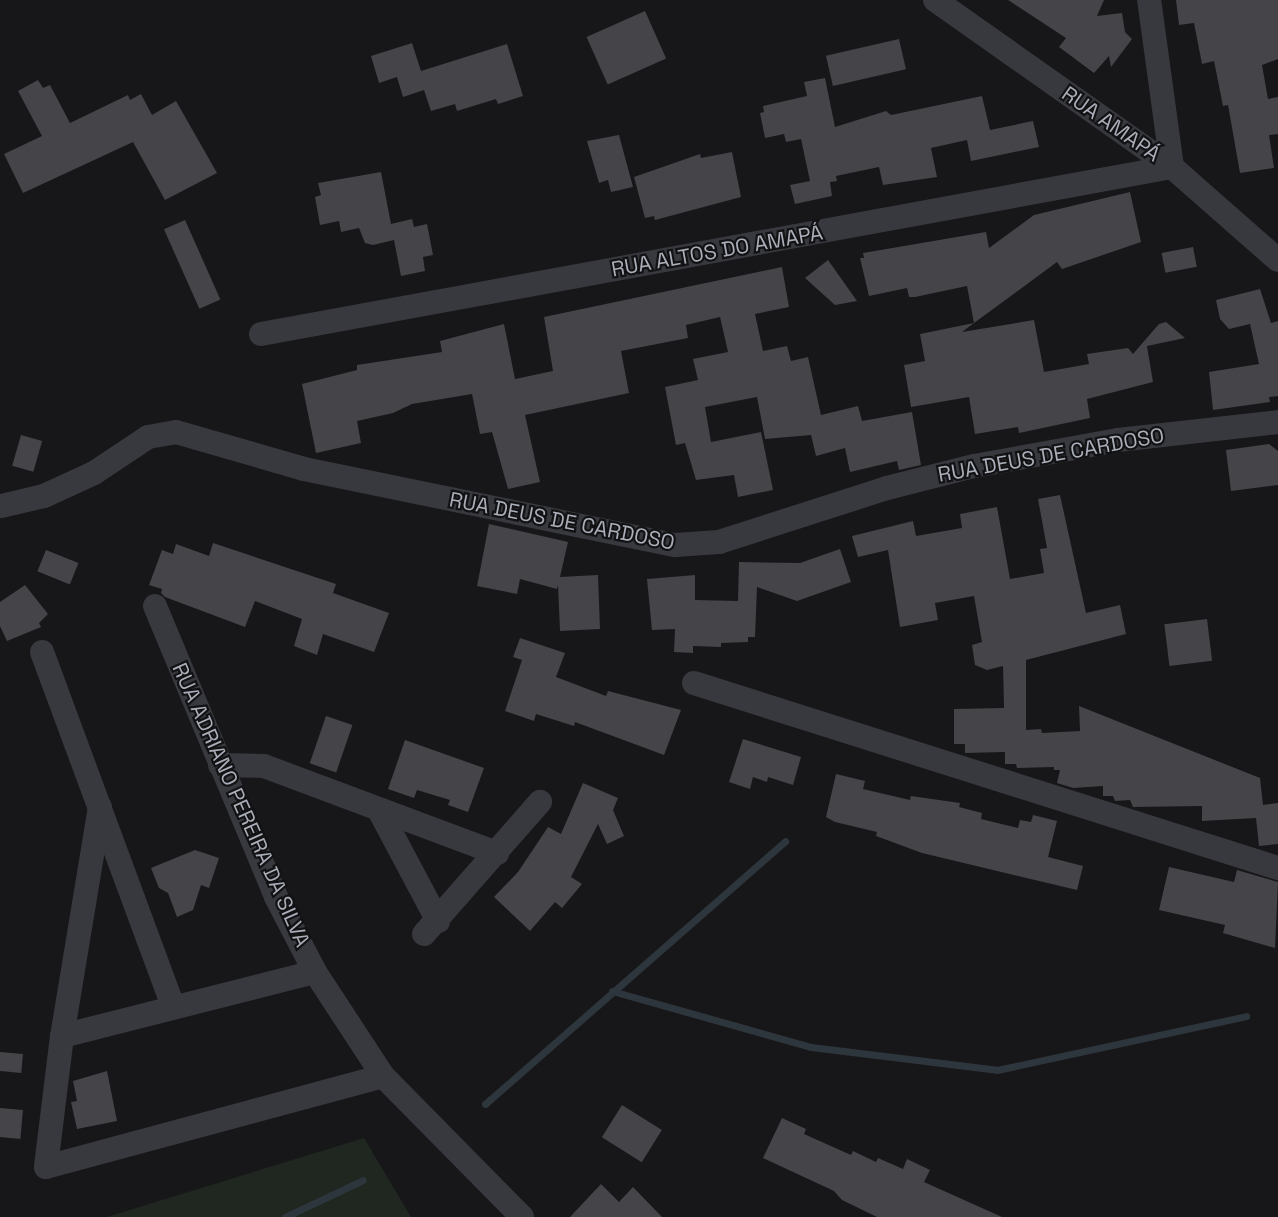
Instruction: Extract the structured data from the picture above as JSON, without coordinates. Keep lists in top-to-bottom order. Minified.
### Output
{"streets":{"street":["RUA AMAPÁ","RUA ALTOS DO AMAPÁ","RUA DEUS DE CARDOSO","RUA ADRIANO PEREIRA DA SILVA"]},"crossings":[["RUA AMAPÁ","RUA ALTOS DO AMAPÁ"]]}
